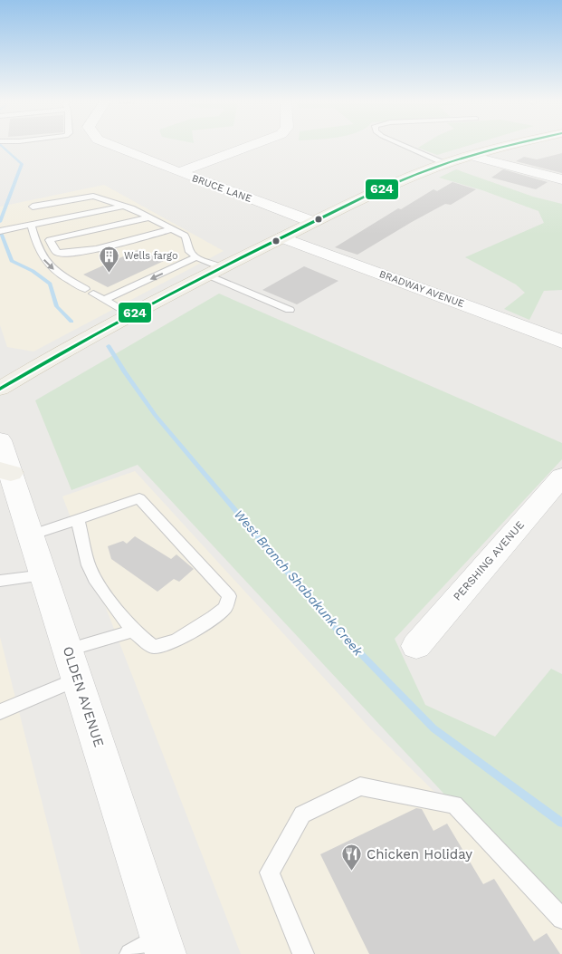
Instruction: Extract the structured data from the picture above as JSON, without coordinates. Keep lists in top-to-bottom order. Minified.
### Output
{"streets":{"street":["BRUCE LANE","BRADWAY AVENUE","PERSHING AVENUE","OLDEN AVENUE"]},"water":["West Branch Shabakunk Creek"],"places":{"building":["Wells fargo"],"restaurant":["Chicken Holiday"]},"lines":["transit line 624"]}
